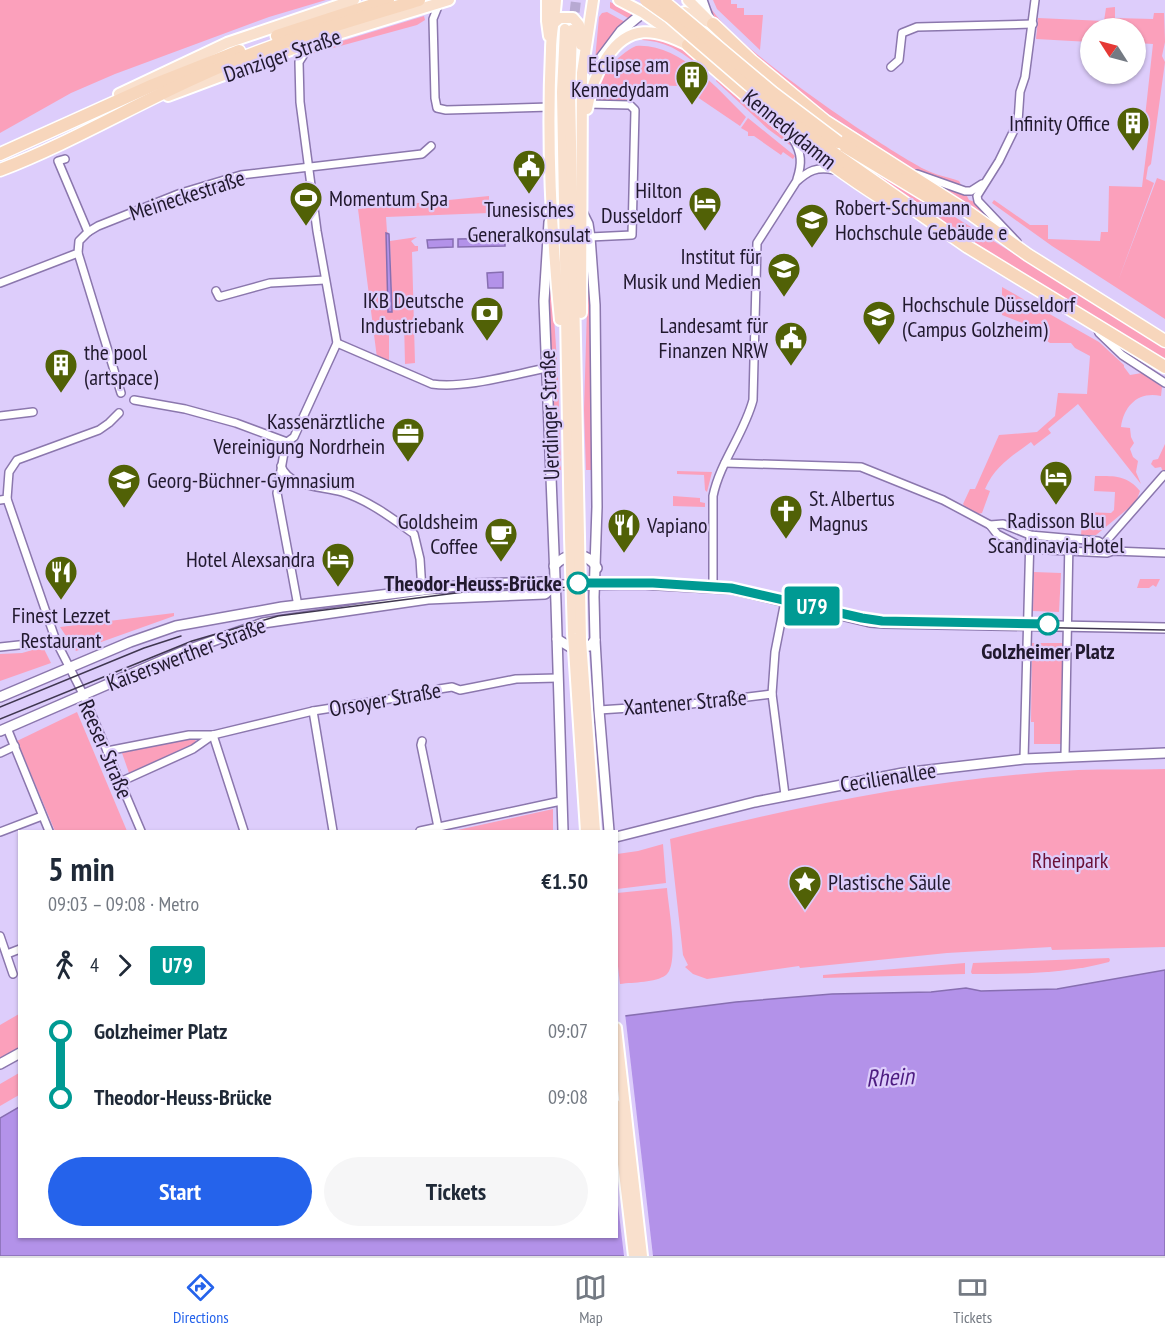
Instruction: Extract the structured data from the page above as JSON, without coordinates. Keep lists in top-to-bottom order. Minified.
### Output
{"streets":{"highway":["Danziger Straße","Kennedydamm"],"main road":["Uerdinger Straße"],"street":["Meineckestraße","Kaiserswerther Straße","Orsoyer Straße","Xantener Straße","Reeser Straße","Cecilienallee"]},"crossings":[["Uerdinger Straße","Kaiserswerther Straße"],["Uerdinger Straße","Orsoyer Straße"],["Uerdinger Straße","Xantener Straße"],["Kaiserswerther Straße","Reeser Straße"],["Orsoyer Straße","Reeser Straße"]],"water":["Rhein"],"parks":["Rheinpark"],"places":{"building":["Eclipse am Kennedydam","Infinity Office","the pool (artspace)"],"public building":["Tunesisches Generalkonsulat","Landesamt für Finanzen NRW"],"sports":["Momentum Spa"],"hotel":["Hilton Dusseldorf","Radisson Blu Scandinavia Hotel","Hotel Alexsandra"],"school or university":["Robert-Schumann Hochschule Gebäude e","Institut für Musik und Medien","Hochschule Düsseldorf (Campus Golzheim)","Georg-Büchner-Gymnasium"],"bank":["IKB Deutsche Industriebank"],"office":["Kassenärztliche Vereinigung Nordrhein"],"church":["St. Albertus Magnus"],"restaurant":["Vapiano","Finest Lezzet Restaurant"],"cafe":["Goldsheim Coffee"],"other":["Theodor-Heuss-Brücke","Golzheimer Platz"],"place":["Plastische Säule"]},"lines":["metro line U79"],"north":"top left","page":{"on_map":"U79","heading":["5 min","09:03 – 09:08 · Metro","€1.50"],"legs":["4","U79"],"list":[{"name":"Golzheimer Platz","value":"09:07"},{"name":"Theodor-Heuss-Brücke","value":"09:08"}],"buttons":["Start","Tickets"],"tabs":["Directions","Map","Tickets"]}}
